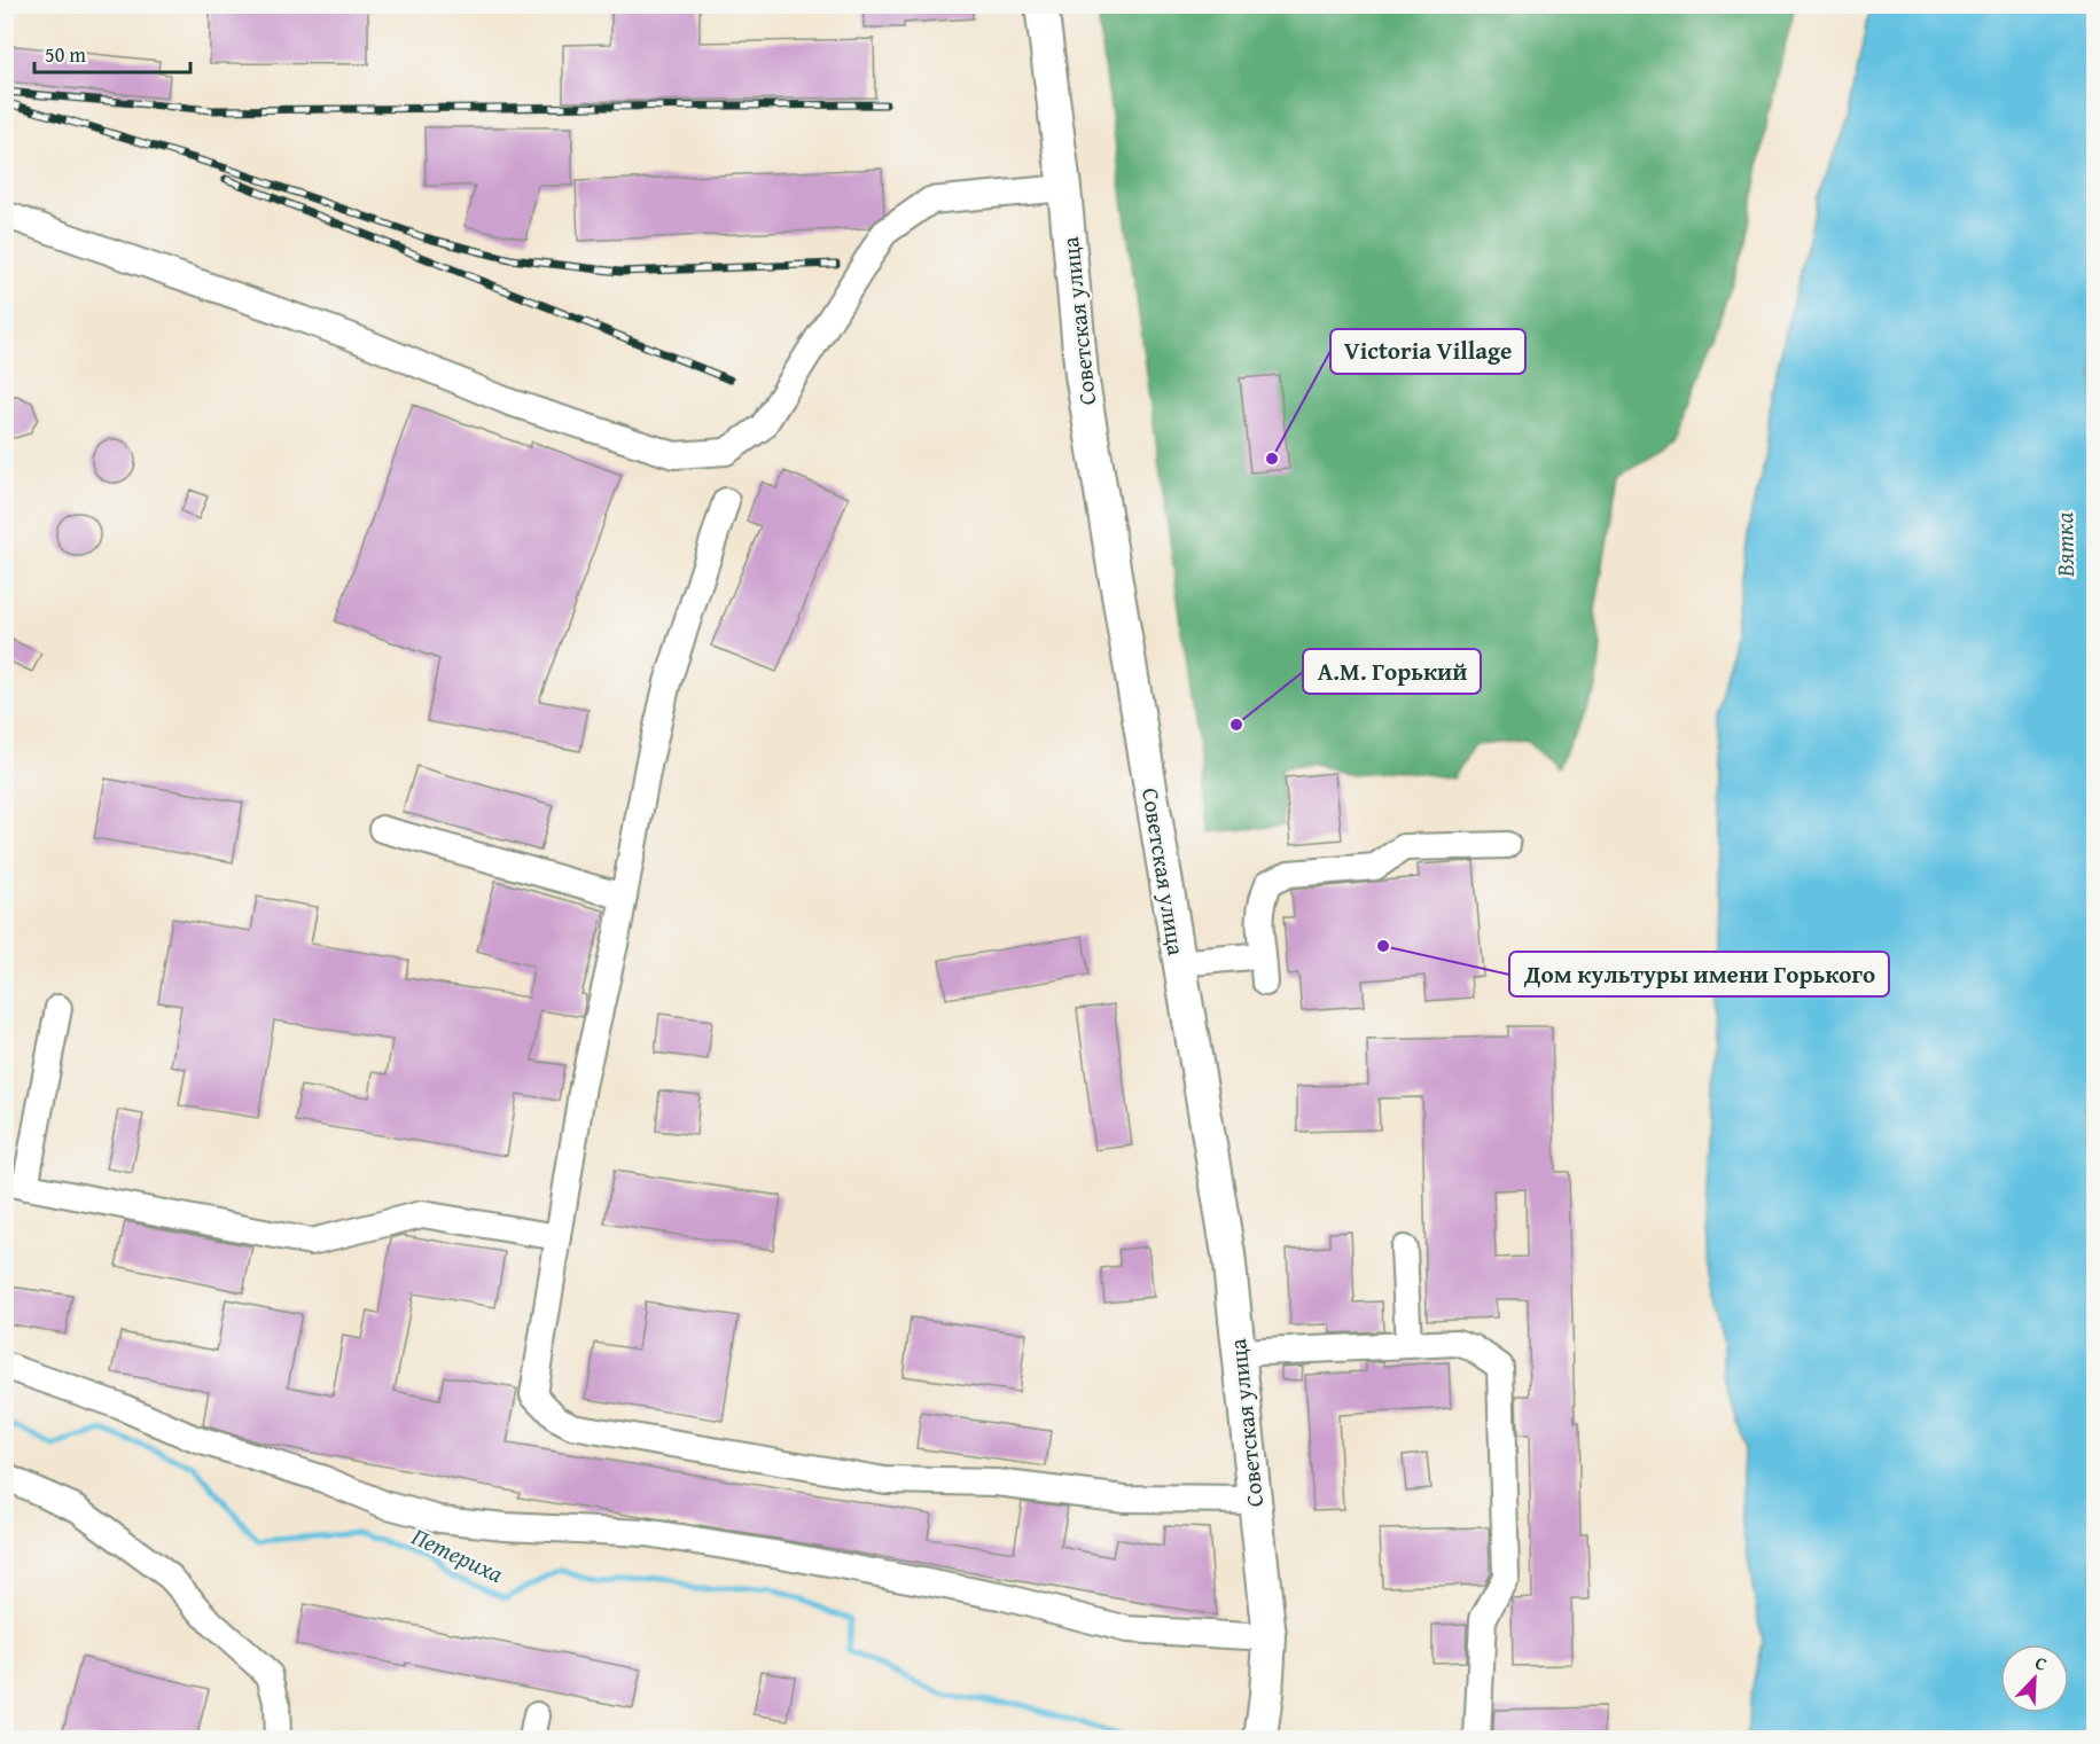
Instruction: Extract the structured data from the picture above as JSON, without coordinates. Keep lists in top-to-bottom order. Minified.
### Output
{"streets":{"main road":["Советская улица"]},"water":["Вятка","Петериха"],"places":["Victoria Village","А.М. Горький","Дом культуры имени Горького"],"scale_bar":"50 m","north":"top right"}
